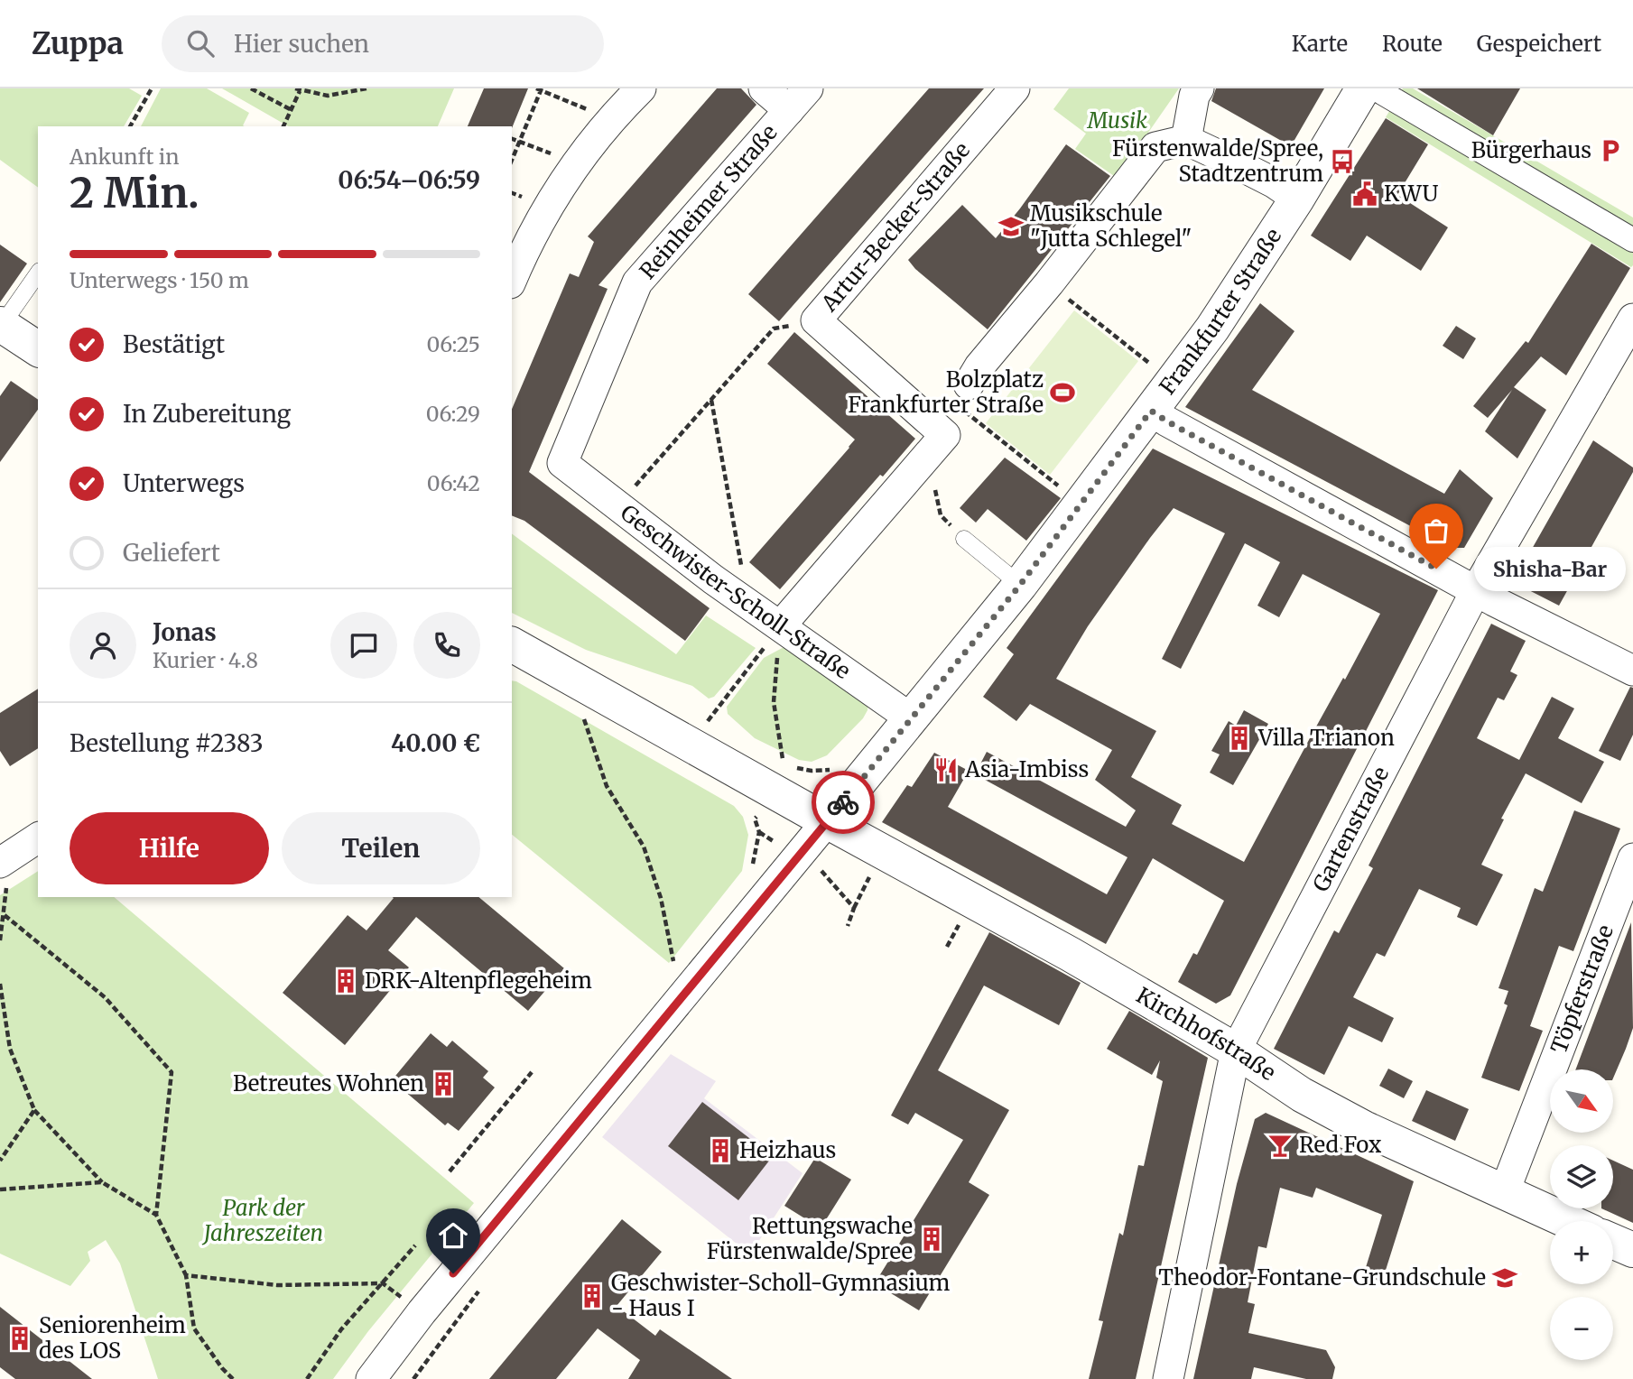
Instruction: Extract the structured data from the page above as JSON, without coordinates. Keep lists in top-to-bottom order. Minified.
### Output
{"streets":{"street":["Reinheimer Straße","Artur-Becker-Straße","Frankfurter Straße","Geschwister-Scholl-Straße","Gartenstraße","Töpferstraße","Kirchhofstraße"]},"crossings":[["Reinheimer Straße","Geschwister-Scholl-Straße"],["Artur-Becker-Straße","Geschwister-Scholl-Straße"],["Frankfurter Straße","Geschwister-Scholl-Straße"],["Frankfurter Straße","Kirchhofstraße"],["Gartenstraße","Kirchhofstraße"],["Töpferstraße","Kirchhofstraße"]],"parks":["Musik","Park der Jahreszeiten"],"places":{"parking":["Bürgerhaus"],"bus stop":["Fürstenwalde/Spree, Stadtzentrum"],"public building":["KWU"],"school or university":["Musikschule \"Jutta Schlegel\"","Theodor-Fontane-Grundschule"],"sports":["Bolzplatz Frankfurter Straße"],"other":["Shisha-Bar"],"building":["Villa Trianon","DRK-Altenpflegeheim","Betreutes Wohnen","Heizhaus","Rettungswache Fürstenwalde/Spree","Geschwister-Scholl-Gymnasium - Haus I","Seniorenheim des LOS"],"restaurant":["Asia-Imbiss"],"bar":["Red Fox"]},"north":"bottom right","page":{"header":"Zuppa","search":"Hier suchen","nav":["Karte","Route","Gespeichert"],"heading":["2 Min.","Ankunft in","06:54–06:59"],"panel":["Jonas","Kurier · 4.8","Bestellung #2383","40.00 €"],"bar":"Unterwegs · 150 m","list":[["Bestätigt","06:25"],["In Zubereitung","06:29"],["Unterwegs","06:42"],"Geliefert"],"bubble":"Shisha-Bar","buttons":["Hilfe","Teilen"],"map_buttons":["+","−"]}}
